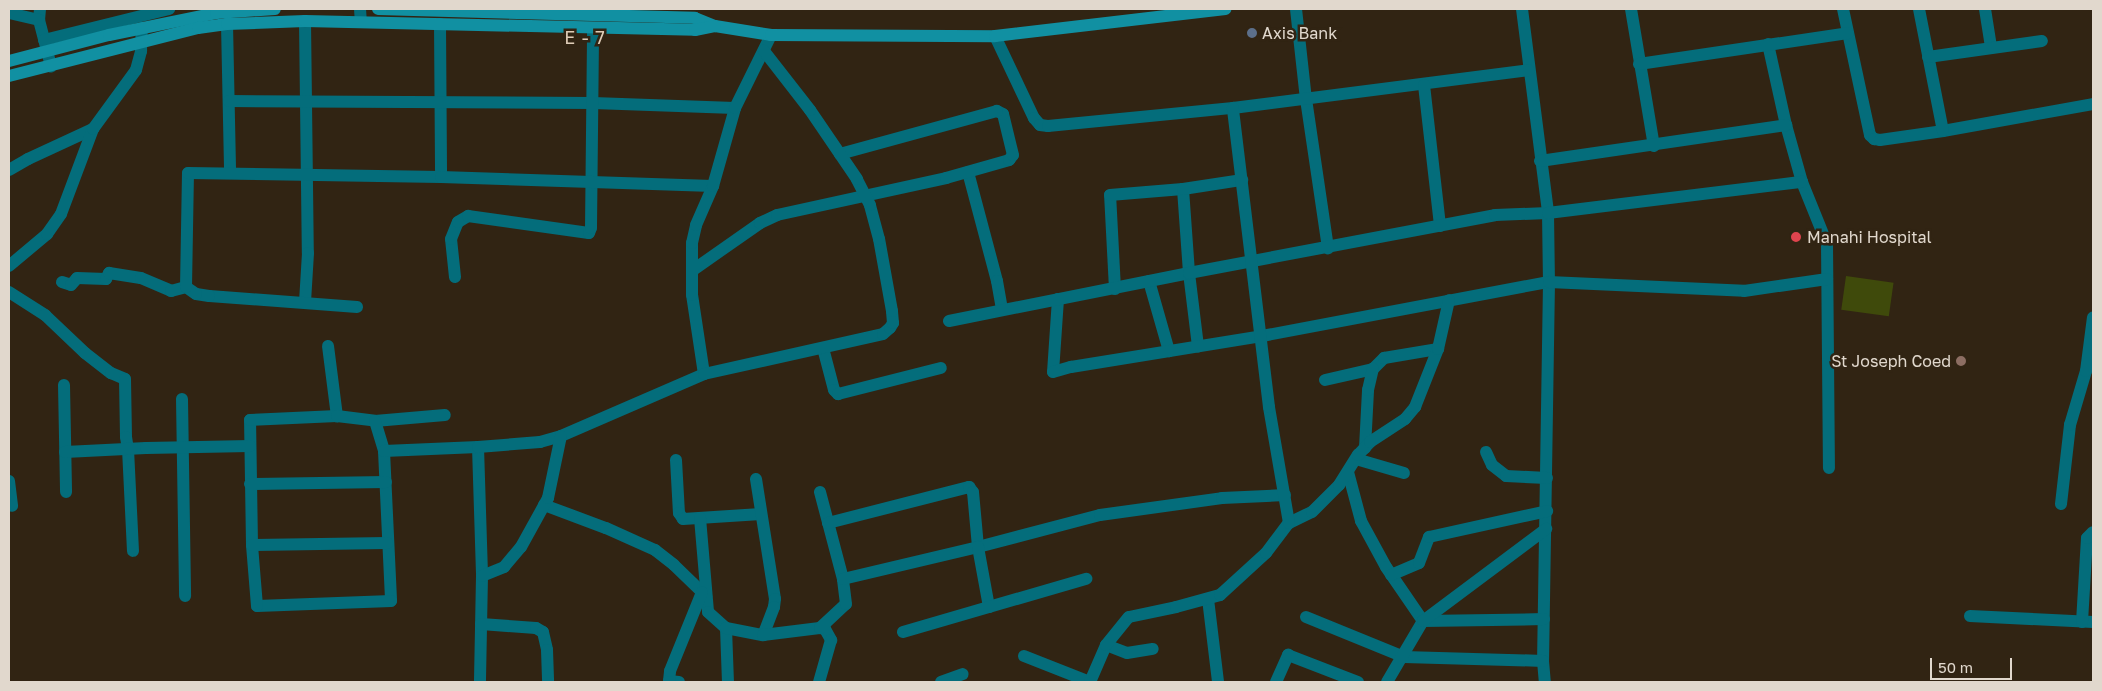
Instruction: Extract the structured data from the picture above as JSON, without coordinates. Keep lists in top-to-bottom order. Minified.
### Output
{"districts":["E - 7"],"places":["Axis Bank","Manahi Hospital","St Joseph Coed"],"scale_bar":"50 m"}
